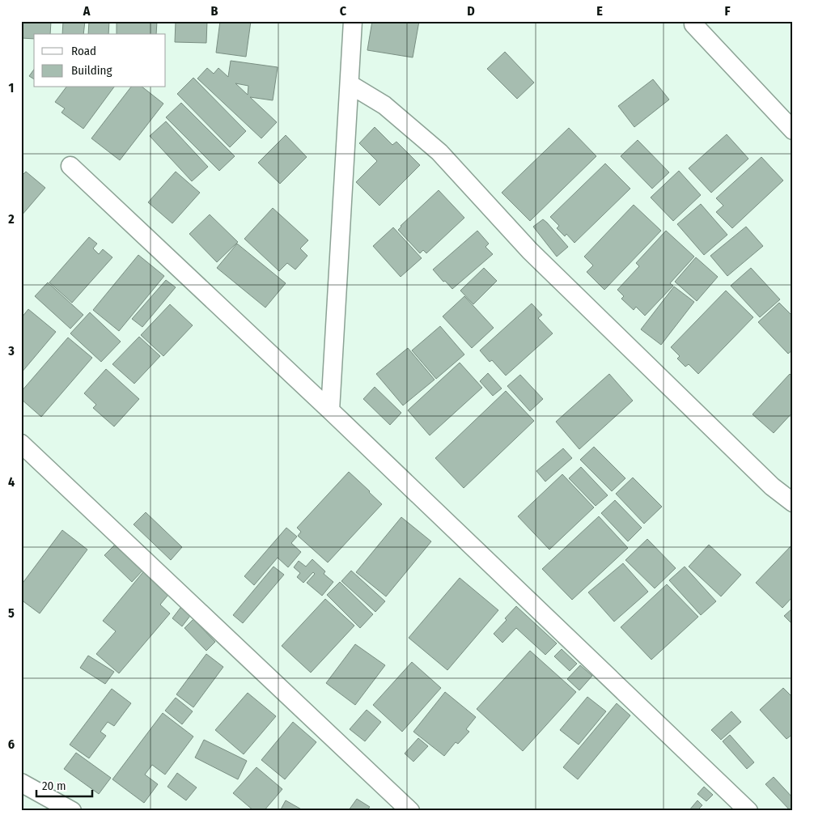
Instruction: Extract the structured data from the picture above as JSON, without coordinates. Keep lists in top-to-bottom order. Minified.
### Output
{"legend":["Road","Building"],"scale_bar":"20 m","grid":{"columns":["A","B","C","D","E","F"],"rows":["1","2","3","4","5","6"]}}
